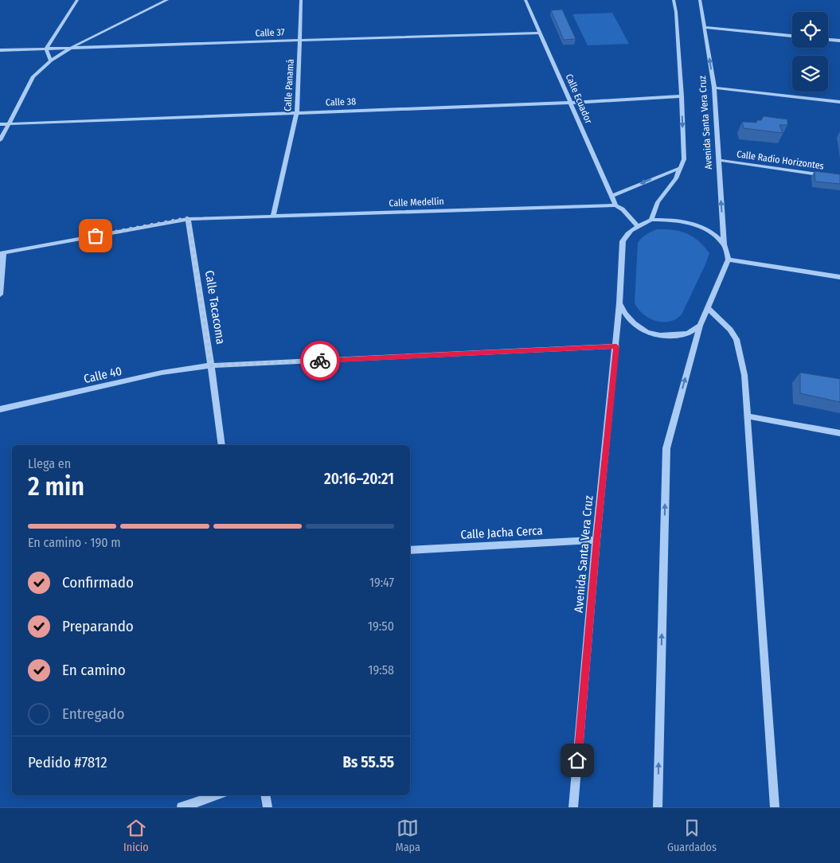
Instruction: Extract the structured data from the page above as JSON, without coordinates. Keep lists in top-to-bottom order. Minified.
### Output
{"streets":{"street":["Calle 37","Calle Panamá","Calle Ecuador","Calle 38","Avenida Santa Vera Cruz","Calle Radio Horizontes","Calle Medellín","Calle Tacacoma","Calle 40","Calle Jacha Cerca"]},"crossings":[["Calle 37","Calle Panamá"],["Calle 37","Calle Ecuador"],["Calle Panamá","Calle 38"],["Calle Panamá","Calle Medellín"],["Calle Ecuador","Calle 38"],["Calle Ecuador","Calle Medellín"],["Calle 38","Avenida Santa Vera Cruz"],["Avenida Santa Vera Cruz","Calle Radio Horizontes"],["Avenida Santa Vera Cruz","Calle 40"],["Avenida Santa Vera Cruz","Calle Jacha Cerca"],["Calle Medellín","Calle Tacacoma"],["Calle Tacacoma","Calle 40"]],"page":{"heading":["2 min","Llega en","20:16–20:21"],"panel":["Pedido #7812","Bs 55.55"],"bar":"En camino · 190 m","list":[["Confirmado","19:47"],["Preparando","19:50"],["En camino","19:58"],"Entregado"],"tabs":["Inicio","Mapa","Guardados"]}}
